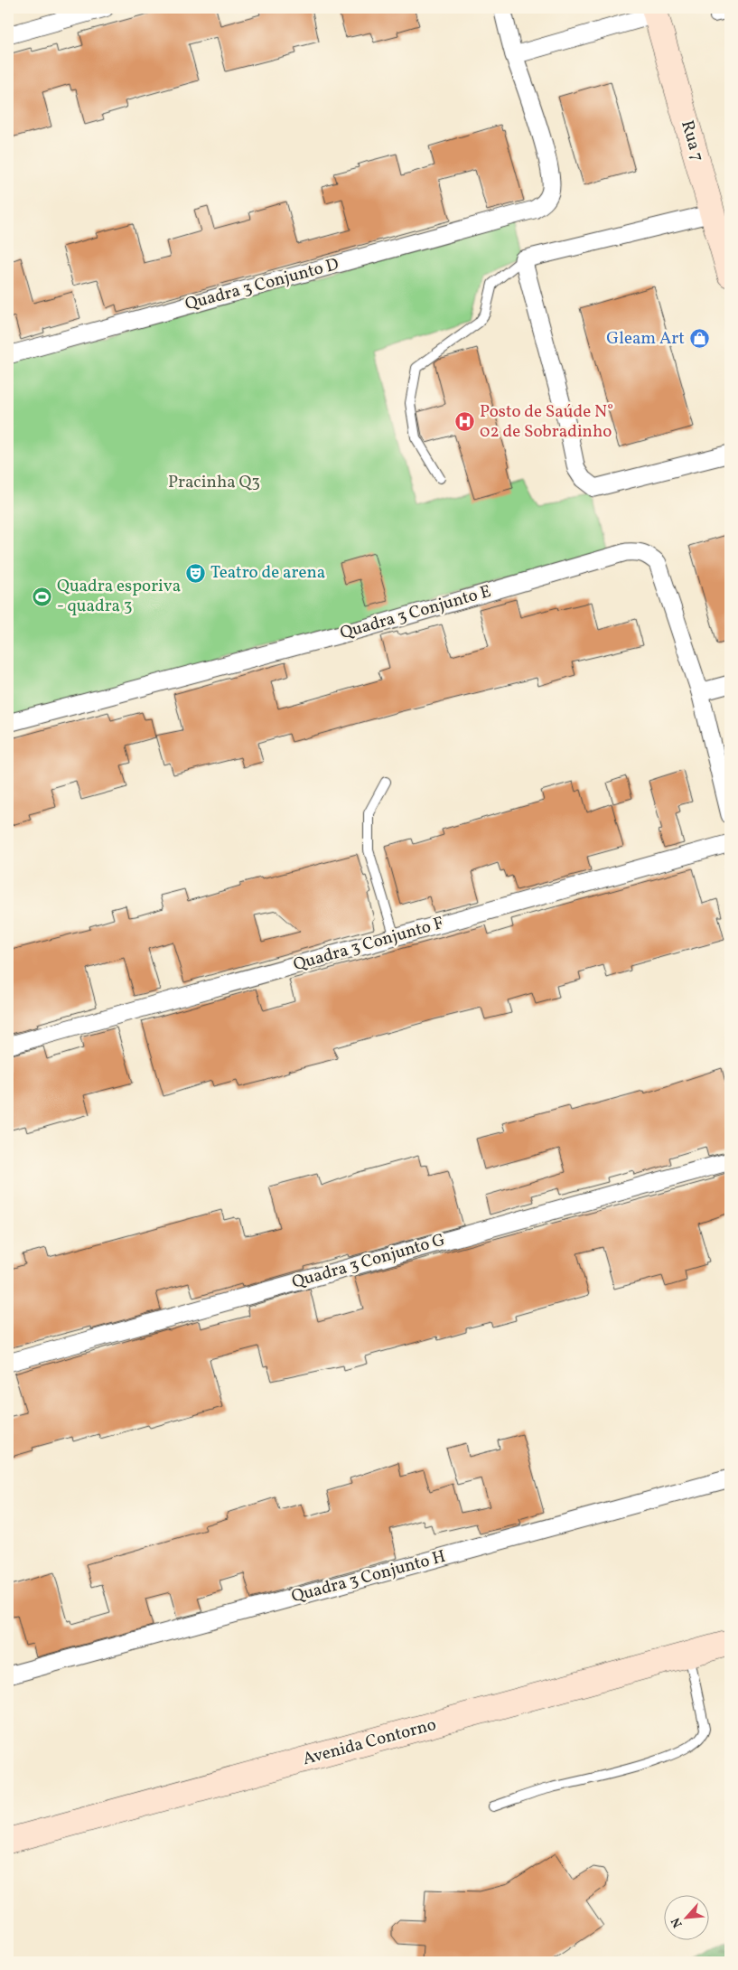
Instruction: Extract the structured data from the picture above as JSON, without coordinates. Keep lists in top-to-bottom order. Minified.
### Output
{"streets":{"main road":["Rua 7","Avenida Contorno"],"street":["Quadra 3 Conjunto D","Quadra 3 Conjunto E","Quadra 3 Conjunto F","Quadra 3 Conjunto G","Quadra 3 Conjunto H"]},"parks":["Pracinha Q3"],"places":{"shop":["Gleam Art"],"hospital":["Posto de Saúde N° 02 de Sobradinho"],"theatre":["Teatro de arena"],"sports":["Quadra esporiva - quadra 3"]},"north":"bottom left"}
